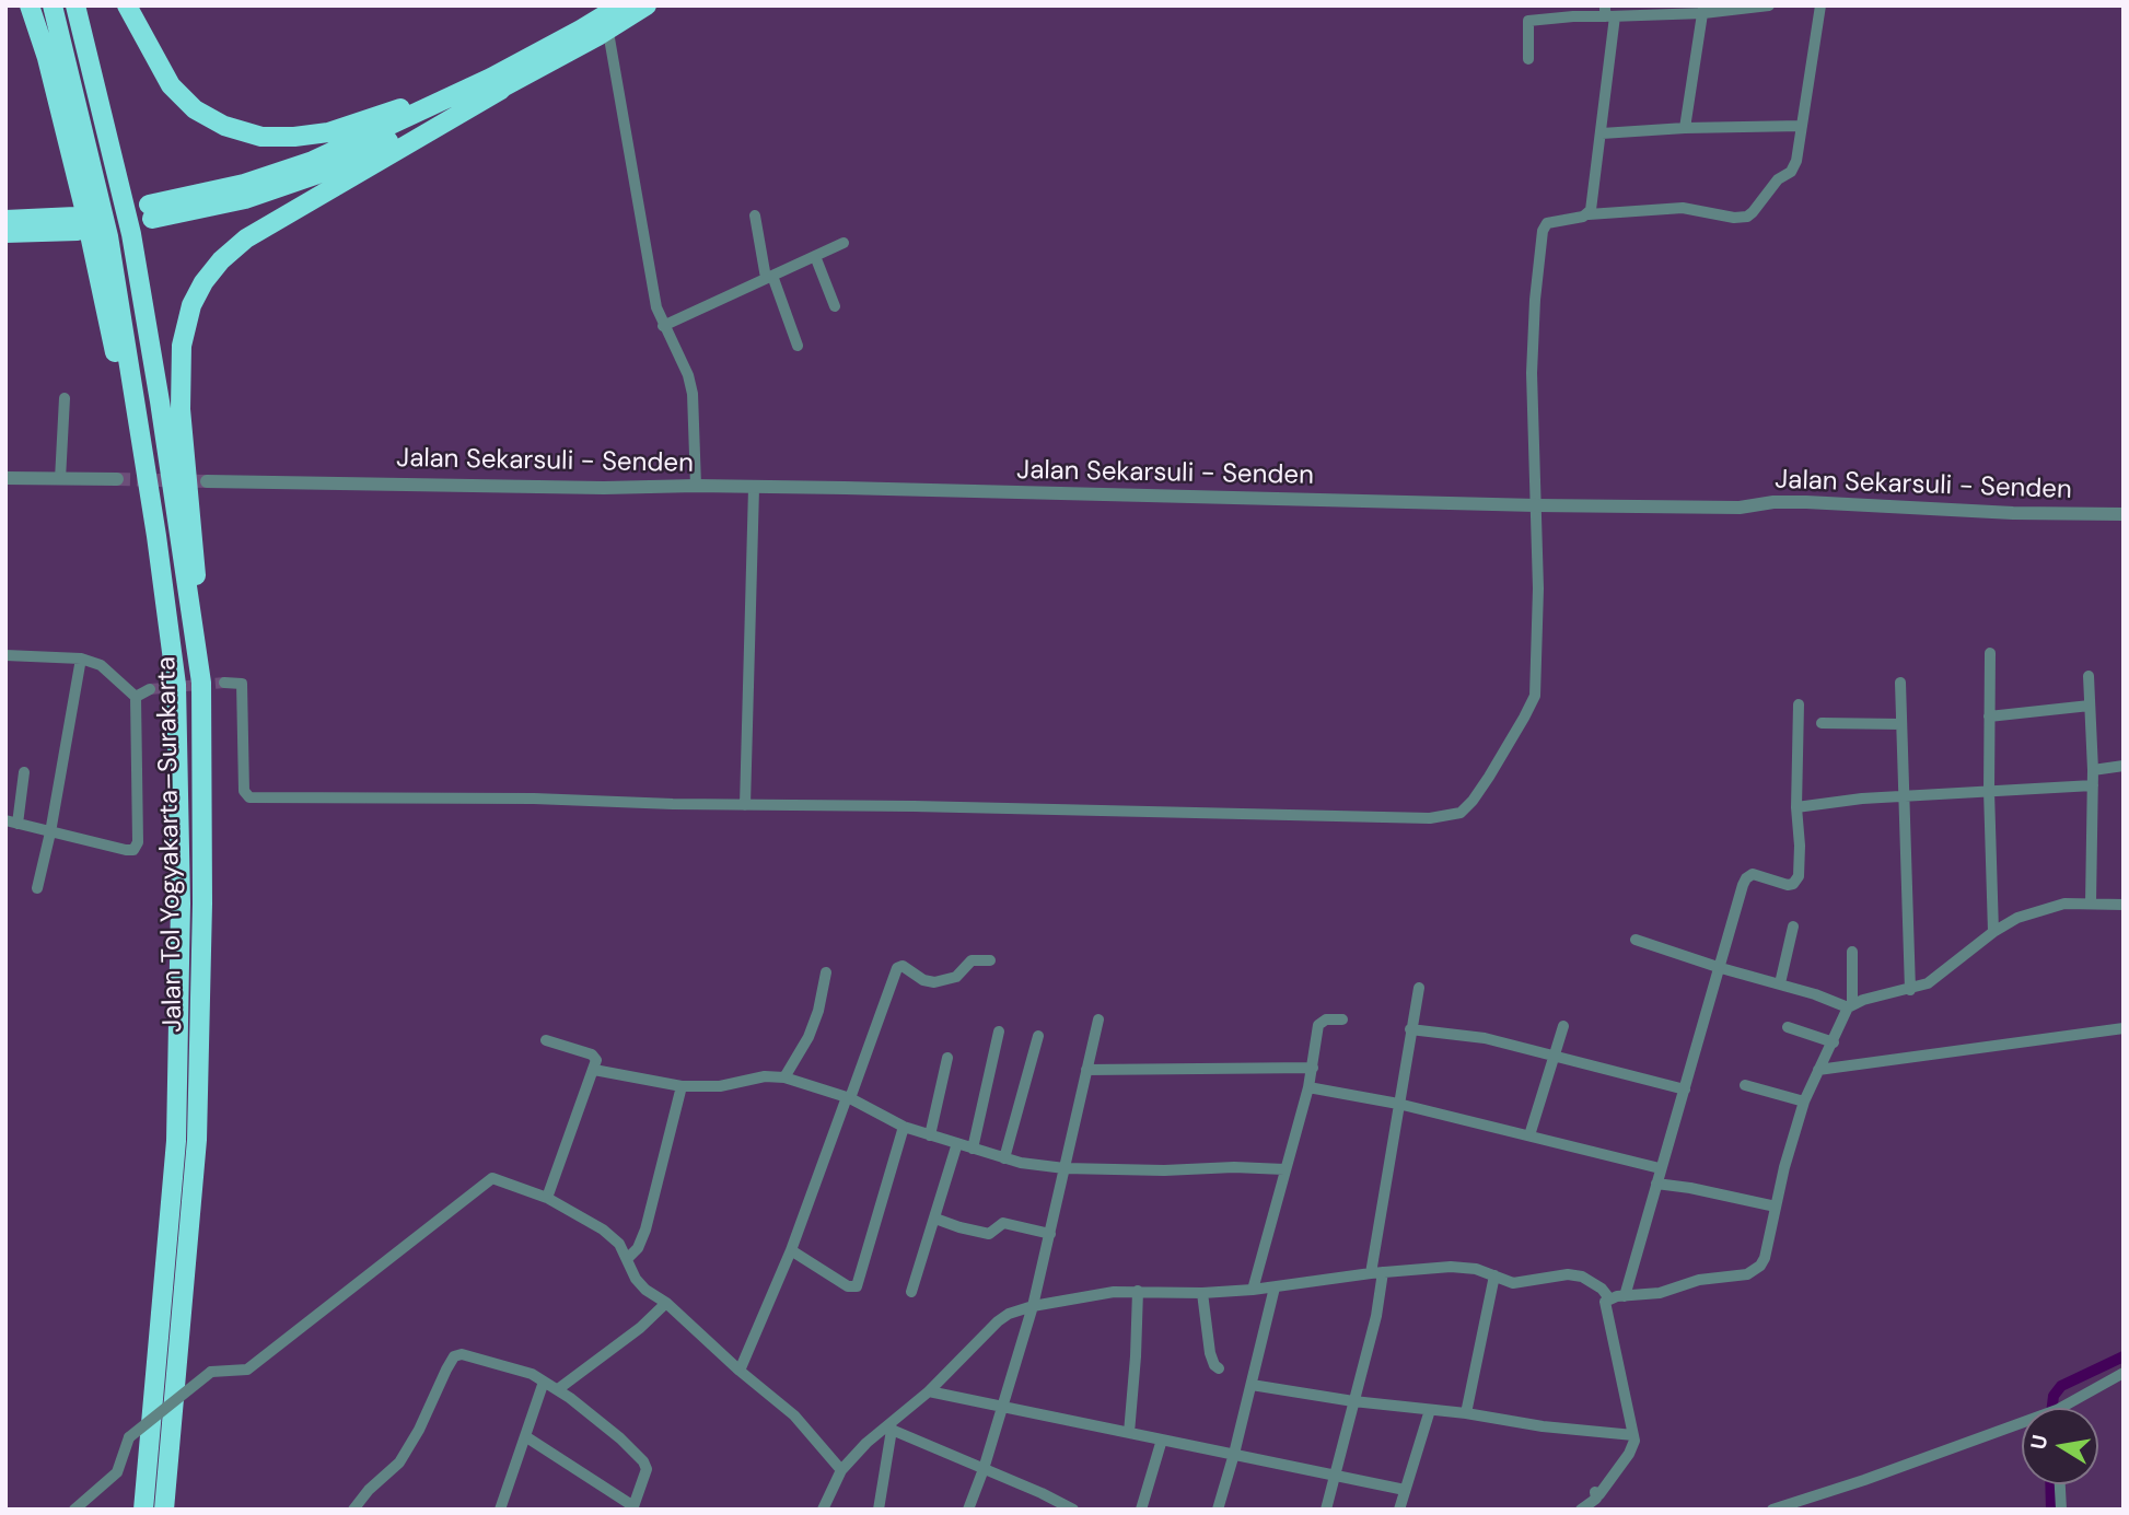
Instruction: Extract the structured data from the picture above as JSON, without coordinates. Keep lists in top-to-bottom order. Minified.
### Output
{"streets":{"highway":["Jalan Tol Yogyakarta–Surakarta"],"street":["Jalan Sekarsuli - Senden"]},"north":"left"}
